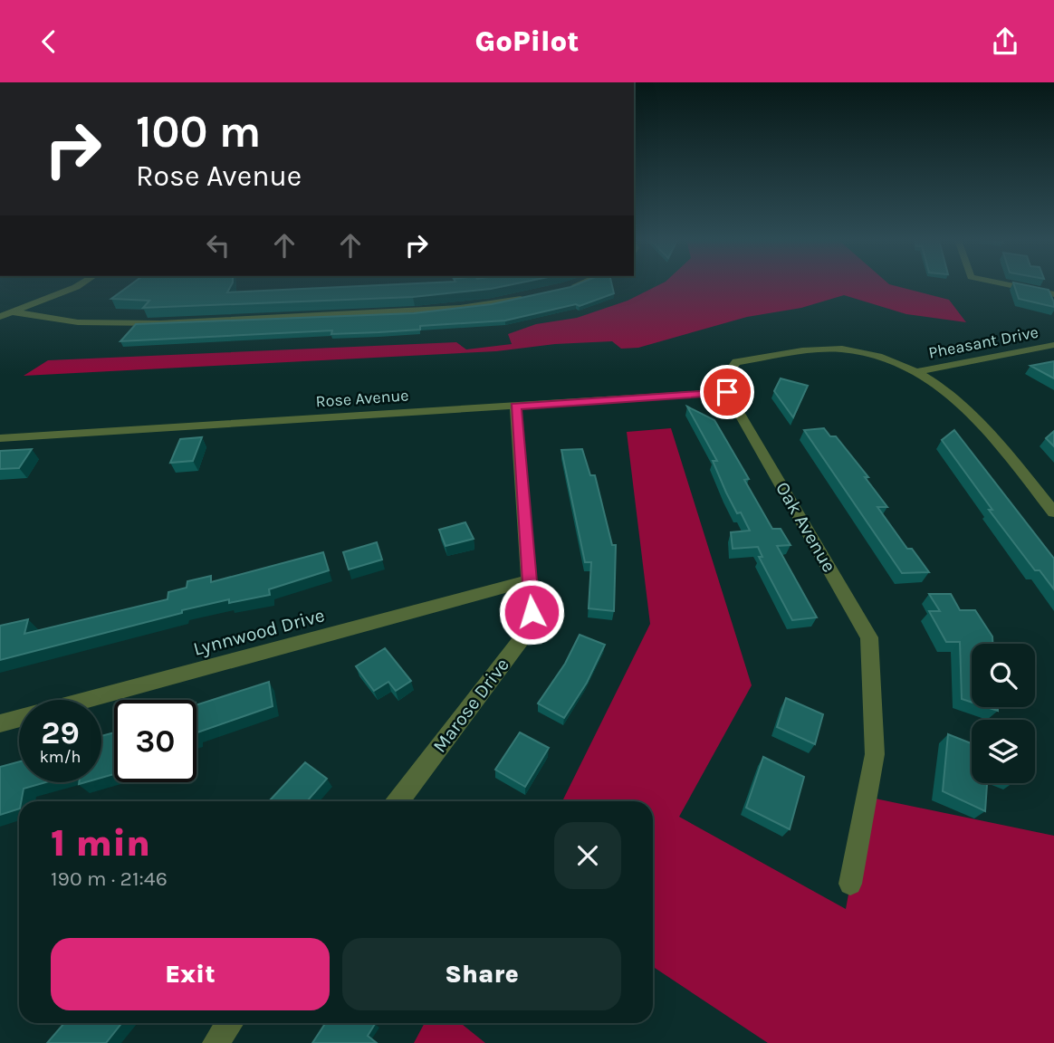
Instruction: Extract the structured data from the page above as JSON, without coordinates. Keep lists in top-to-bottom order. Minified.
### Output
{"streets":{"street":["Pheasant Drive","Rose Avenue","Oak Avenue","Lynnwood Drive","Marose Drive"]},"crossings":[["Rose Avenue","Oak Avenue"],["Rose Avenue","Marose Drive"],["Lynnwood Drive","Marose Drive"]],"page":{"header":"GoPilot","turn":["100 m","Rose Avenue"],"speed":"29 km/h","limit":"30","heading":["1 min","190 m · 21:46"],"buttons":["Exit","Share"]}}
